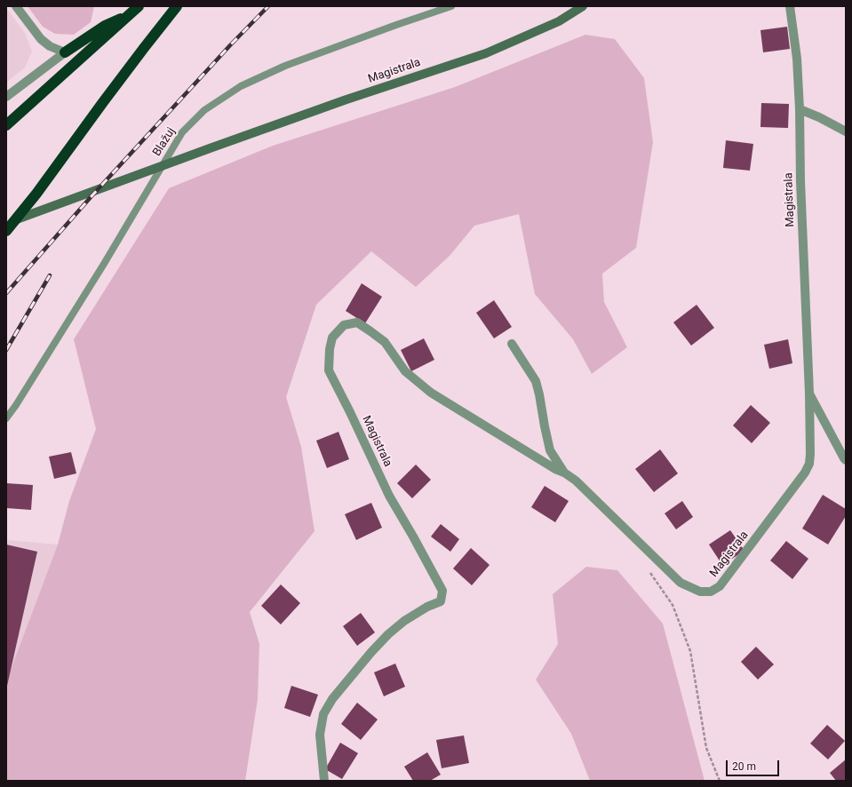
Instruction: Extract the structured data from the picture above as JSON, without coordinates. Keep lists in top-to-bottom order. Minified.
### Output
{"streets":{"main road":["Magistrala"],"lane":["Blažuj"]},"scale_bar":"20 m"}
